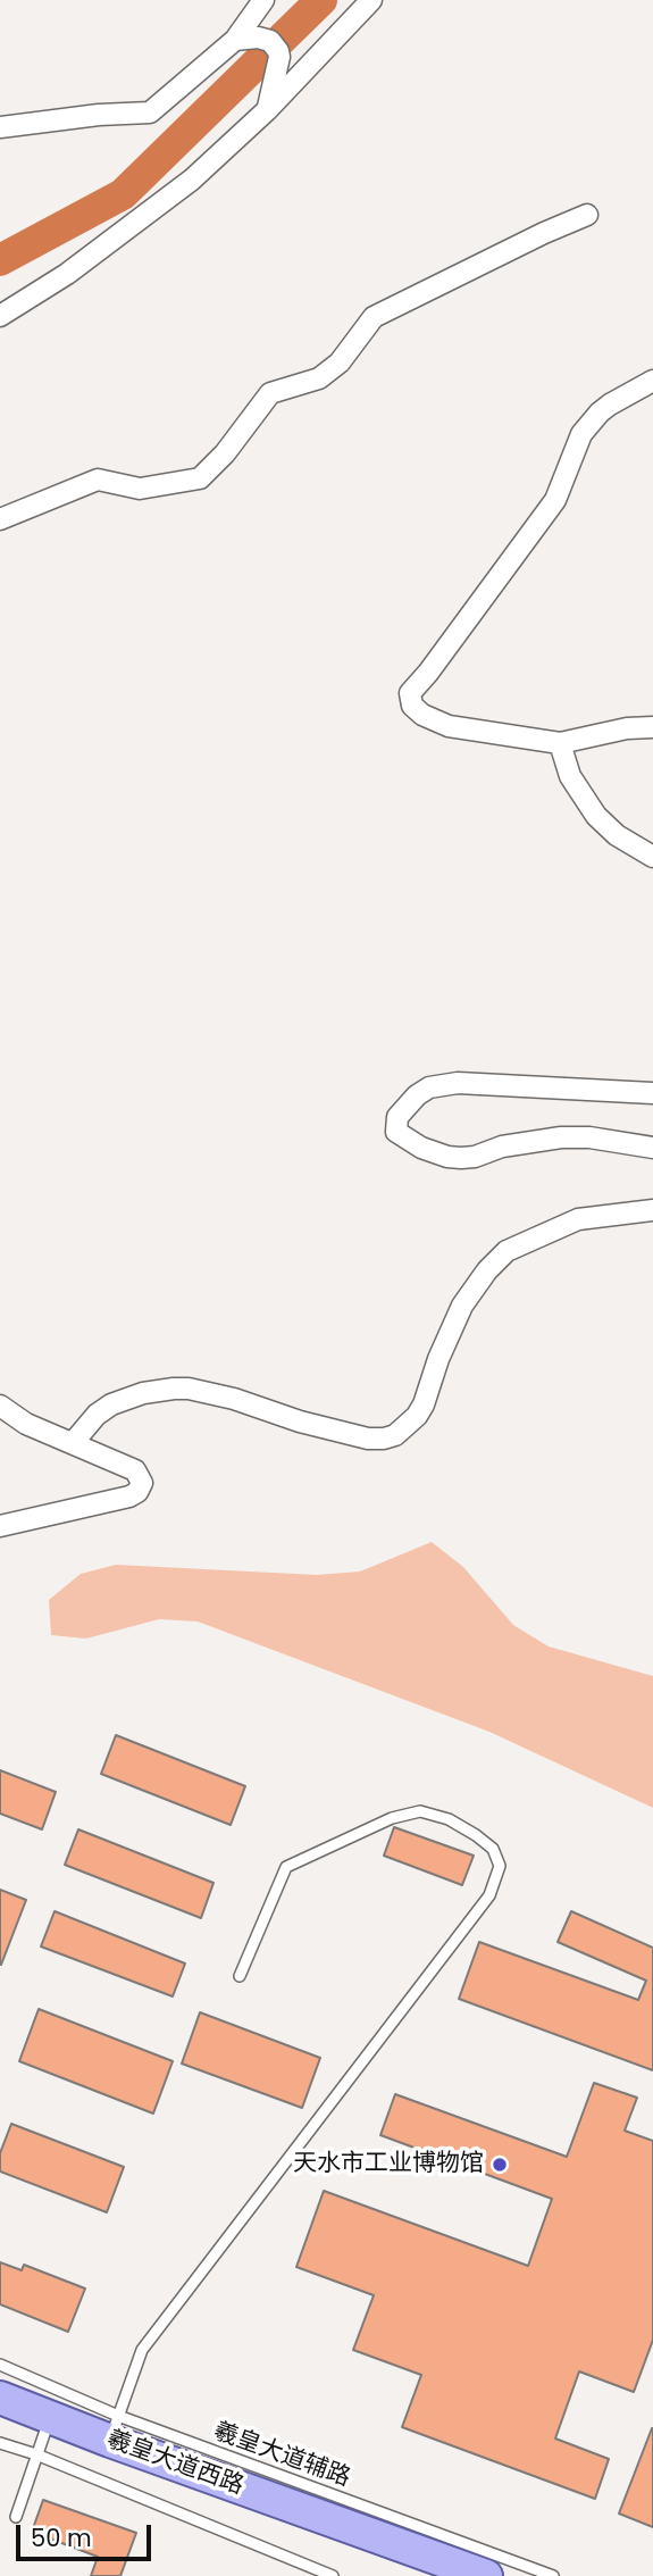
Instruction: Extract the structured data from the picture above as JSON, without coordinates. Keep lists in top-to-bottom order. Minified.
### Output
{"streets":{"main road":["羲皇大道西路"],"lane":["羲皇大道辅路"]},"crossings":[["羲皇大道辅路","羲皇大道西路"]],"places":["天水市工业博物馆"],"scale_bar":"50 m"}
